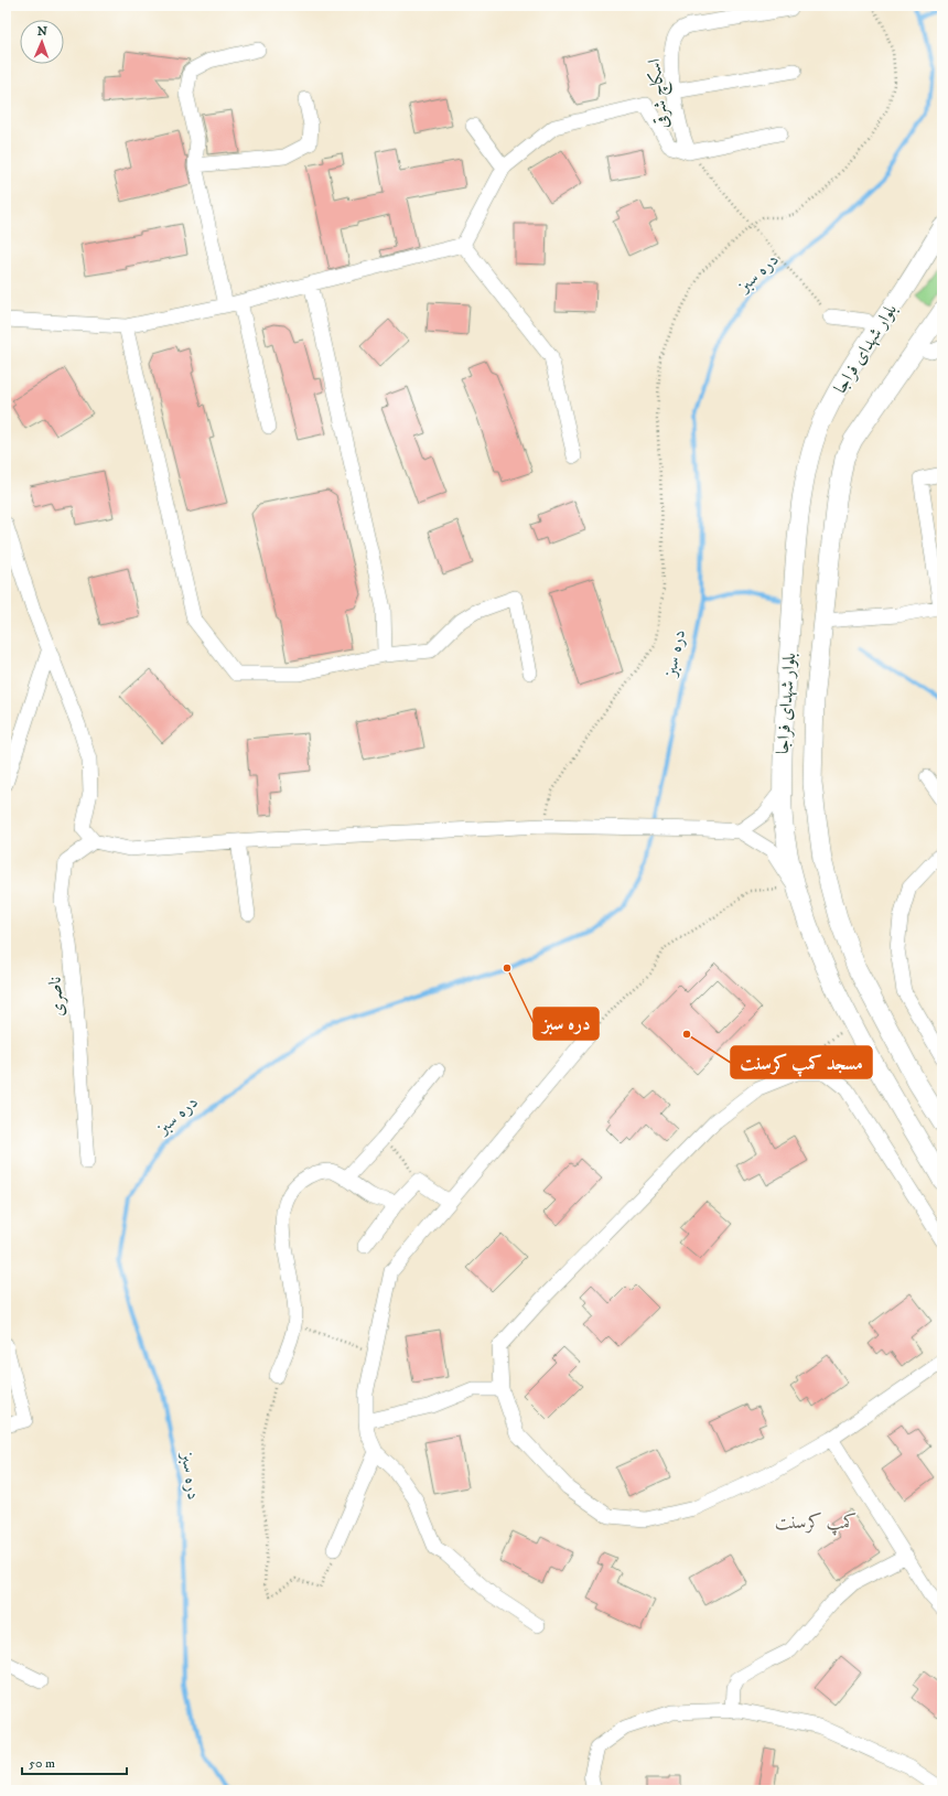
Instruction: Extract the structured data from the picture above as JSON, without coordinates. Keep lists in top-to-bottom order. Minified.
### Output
{"streets":{"main road":["بلوار شهدای فراجا"],"street":["اسکاچ شرقی","ناصری"]},"districts":["کمپ کرسنت"],"water":["دره سبز"],"places":["دره سبز","مسجد کمپ کرسنت"],"scale_bar":"50 m","north":"top"}
